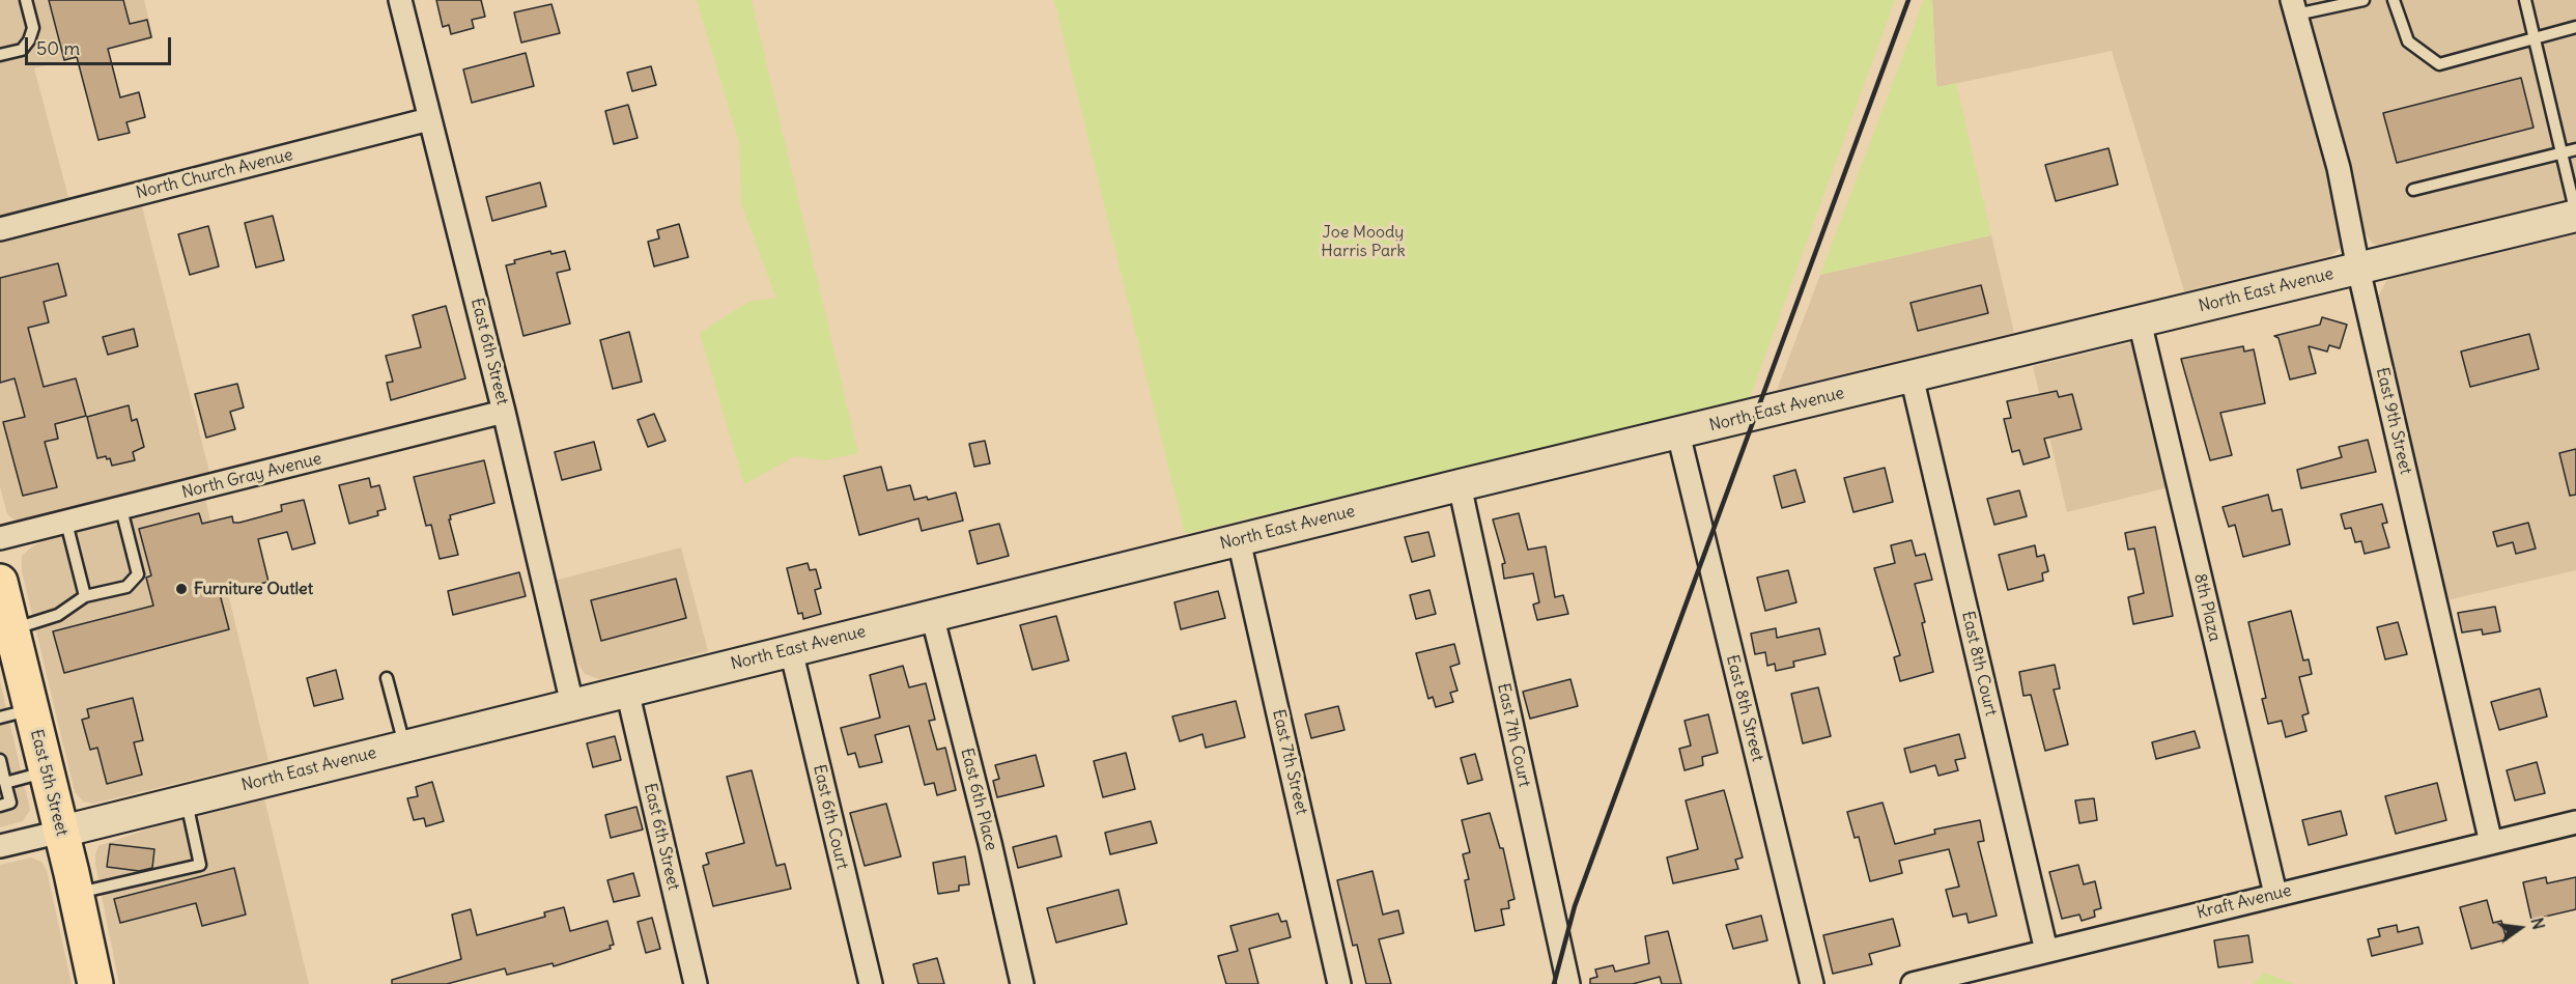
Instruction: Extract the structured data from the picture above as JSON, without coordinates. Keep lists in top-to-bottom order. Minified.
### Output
{"streets":{"main road":["North East Avenue","East 5th Street"],"street":["North Church Avenue","East 6th Street","East 9th Street","North Gray Avenue","8th Plaza","East 8th Court","East 8th Street","East 7th Court","East 7th Street","East 6th Place","East 6th Court","Kraft Avenue"]},"crossings":[["North Church Avenue","East 6th Street"],["North East Avenue","East 6th Street"],["North East Avenue","East 9th Street"],["North East Avenue","8th Plaza"],["North East Avenue","East 8th Court"],["North East Avenue","East 8th Street"],["North East Avenue","East 7th Court"],["North East Avenue","East 7th Street"],["North East Avenue","East 5th Street"],["North East Avenue","East 6th Place"],["North East Avenue","East 6th Court"],["East 6th Street","North Gray Avenue"],["East 9th Street","Kraft Avenue"],["8th Plaza","Kraft Avenue"],["East 8th Court","Kraft Avenue"]],"parks":["Joe Moody Harris Park"],"places":["Furniture Outlet"],"scale_bar":"50 m","north":"right"}
